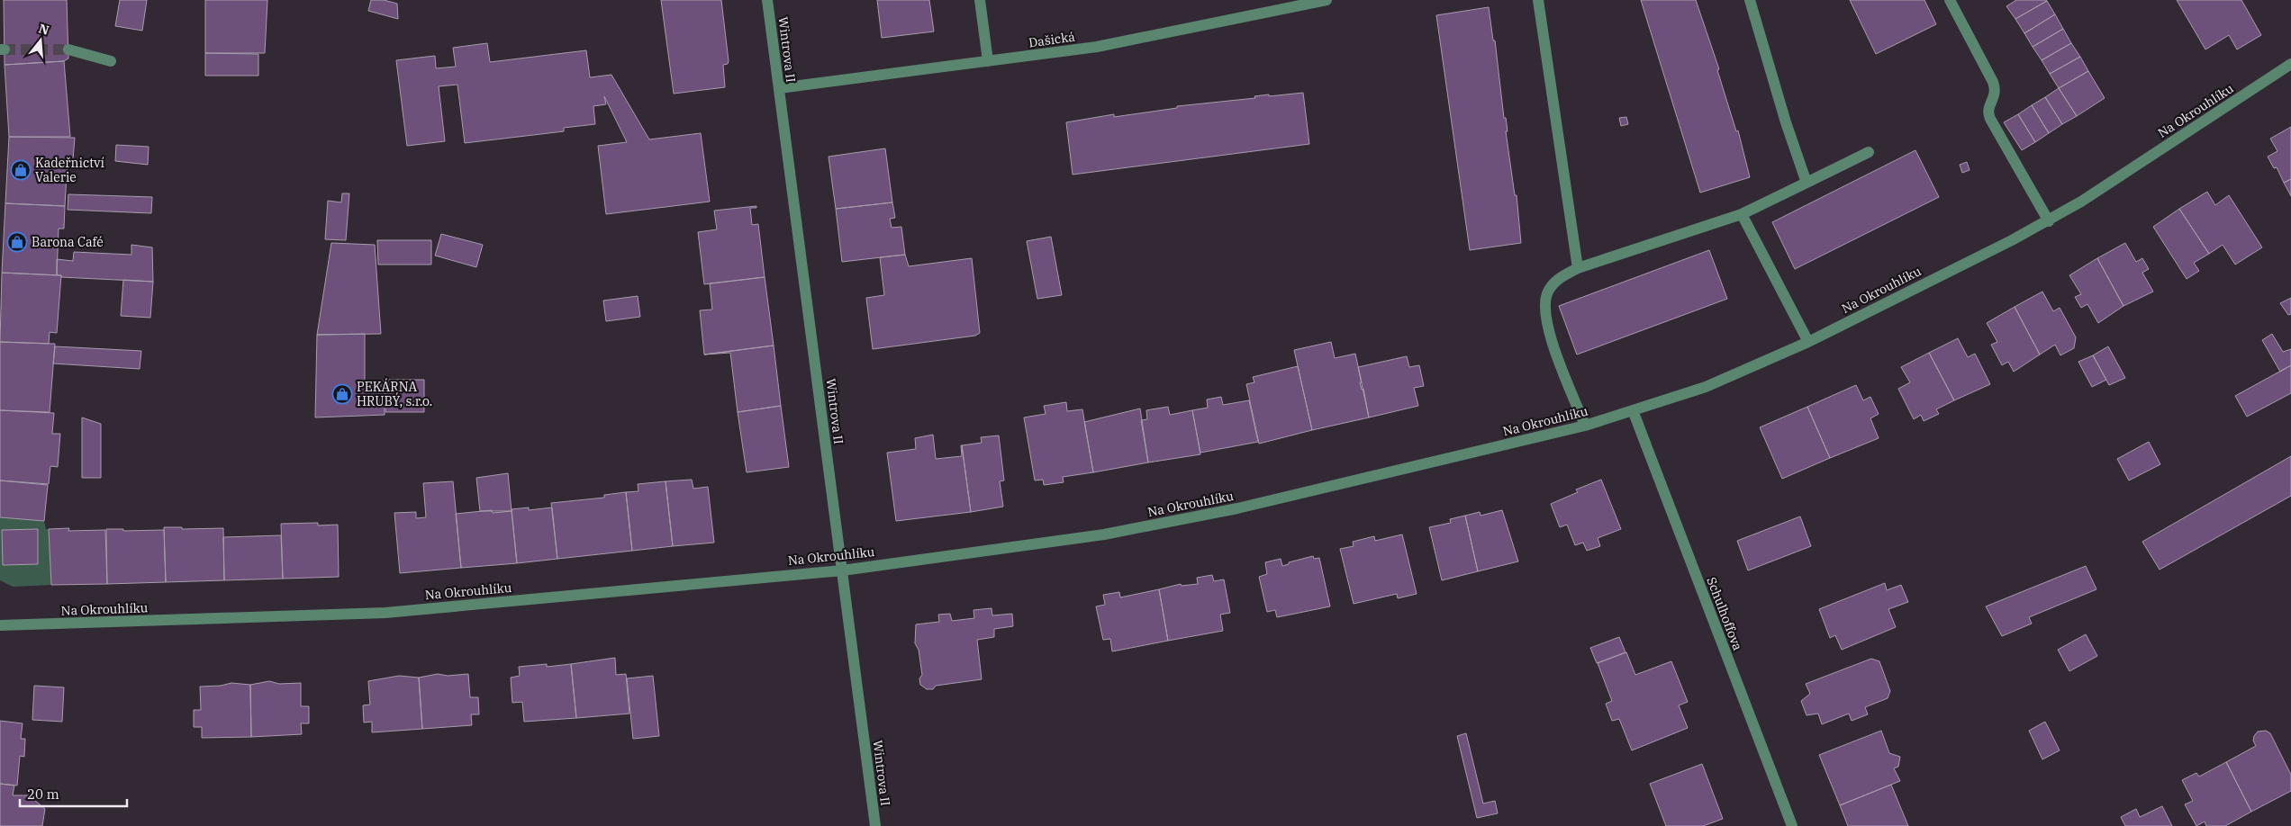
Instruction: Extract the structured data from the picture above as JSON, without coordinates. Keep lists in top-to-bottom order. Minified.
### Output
{"streets":{"street":["Dašická","Wintrova II","Na Okrouhlíku","Schulhoffova"]},"crossings":[["Dašická","Wintrova II"],["Wintrova II","Na Okrouhlíku"],["Na Okrouhlíku","Schulhoffova"]],"places":{"shop":["Kadeřnictví Valerie","Barona Café","PEKÁRNA HRUBÝ, s.r.o."]},"scale_bar":"20 m","north":"top"}
